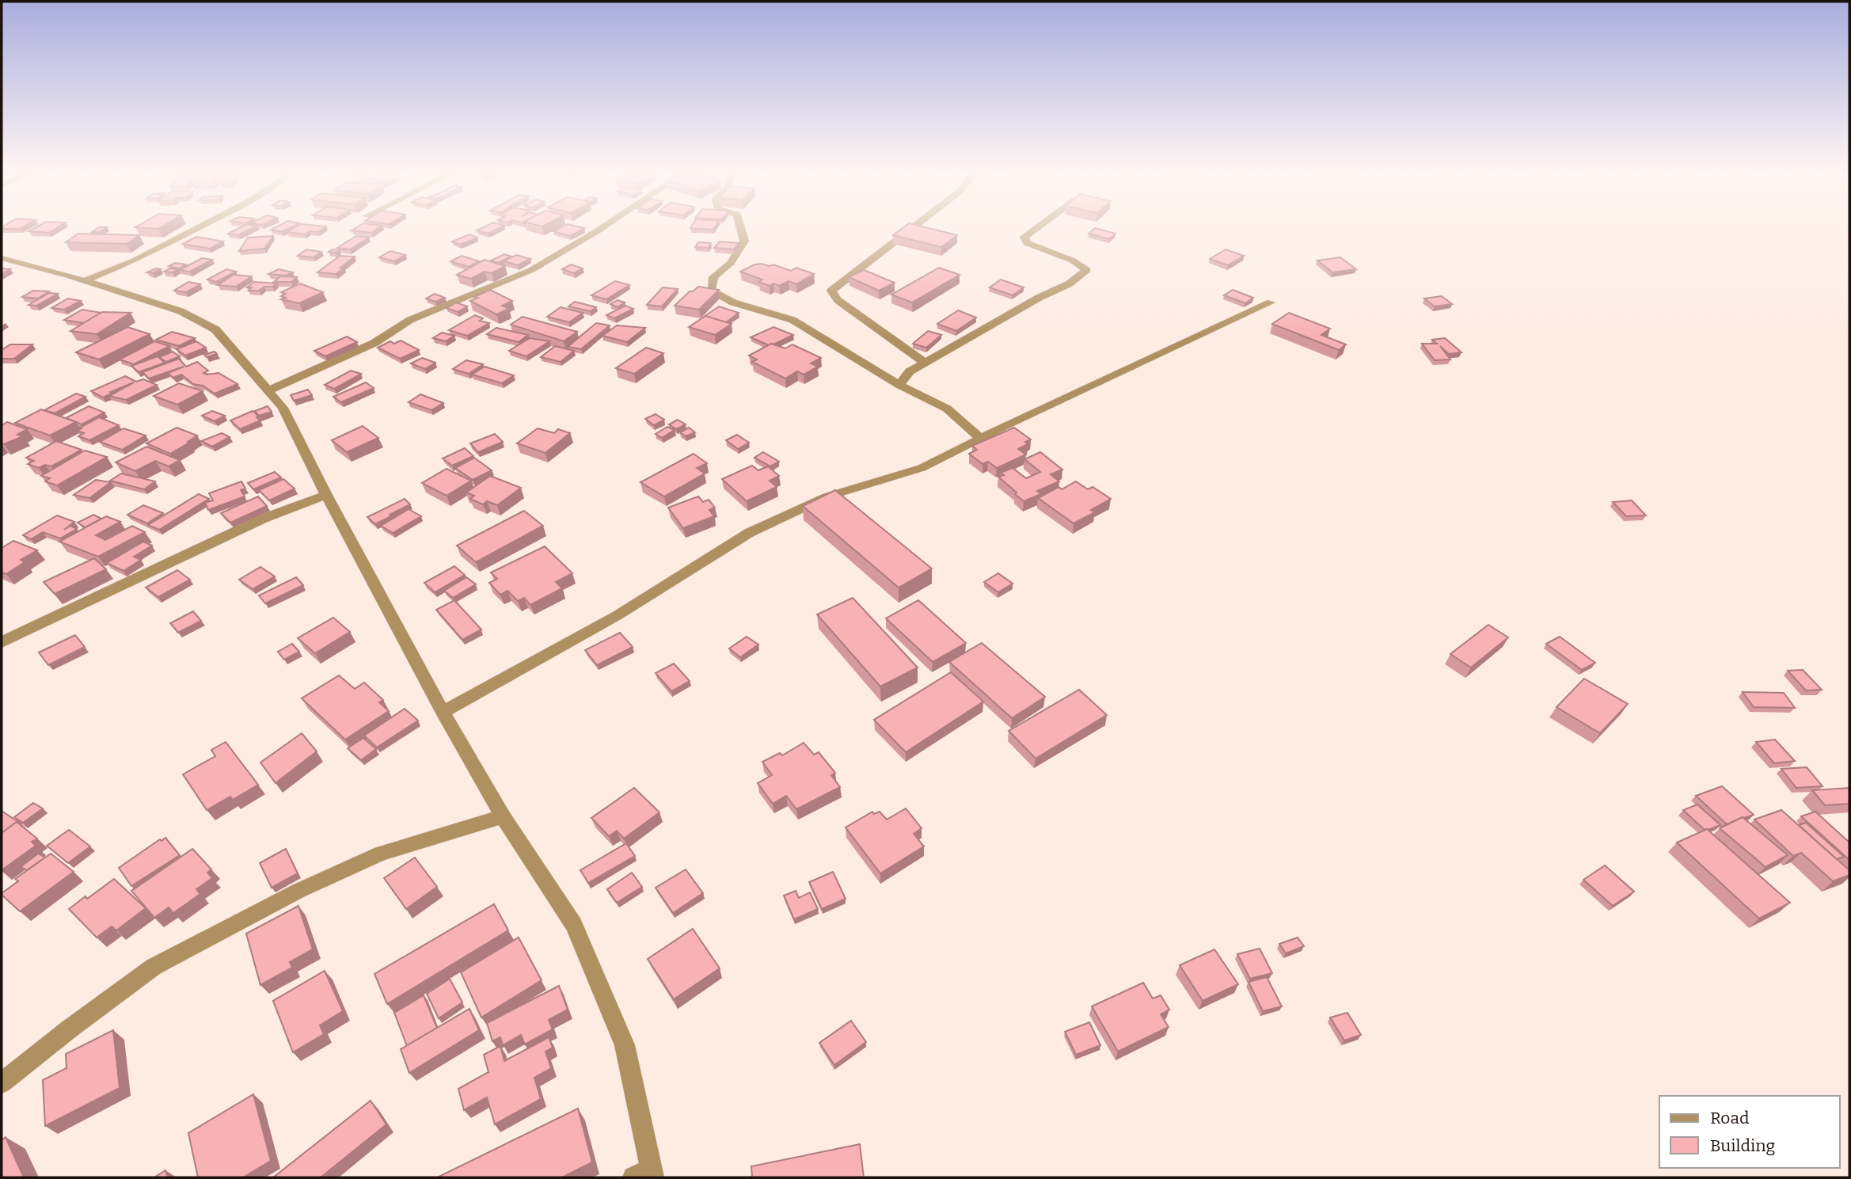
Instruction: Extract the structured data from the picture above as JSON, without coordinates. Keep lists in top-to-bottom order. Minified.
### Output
{"legend":["Road","Building"]}
